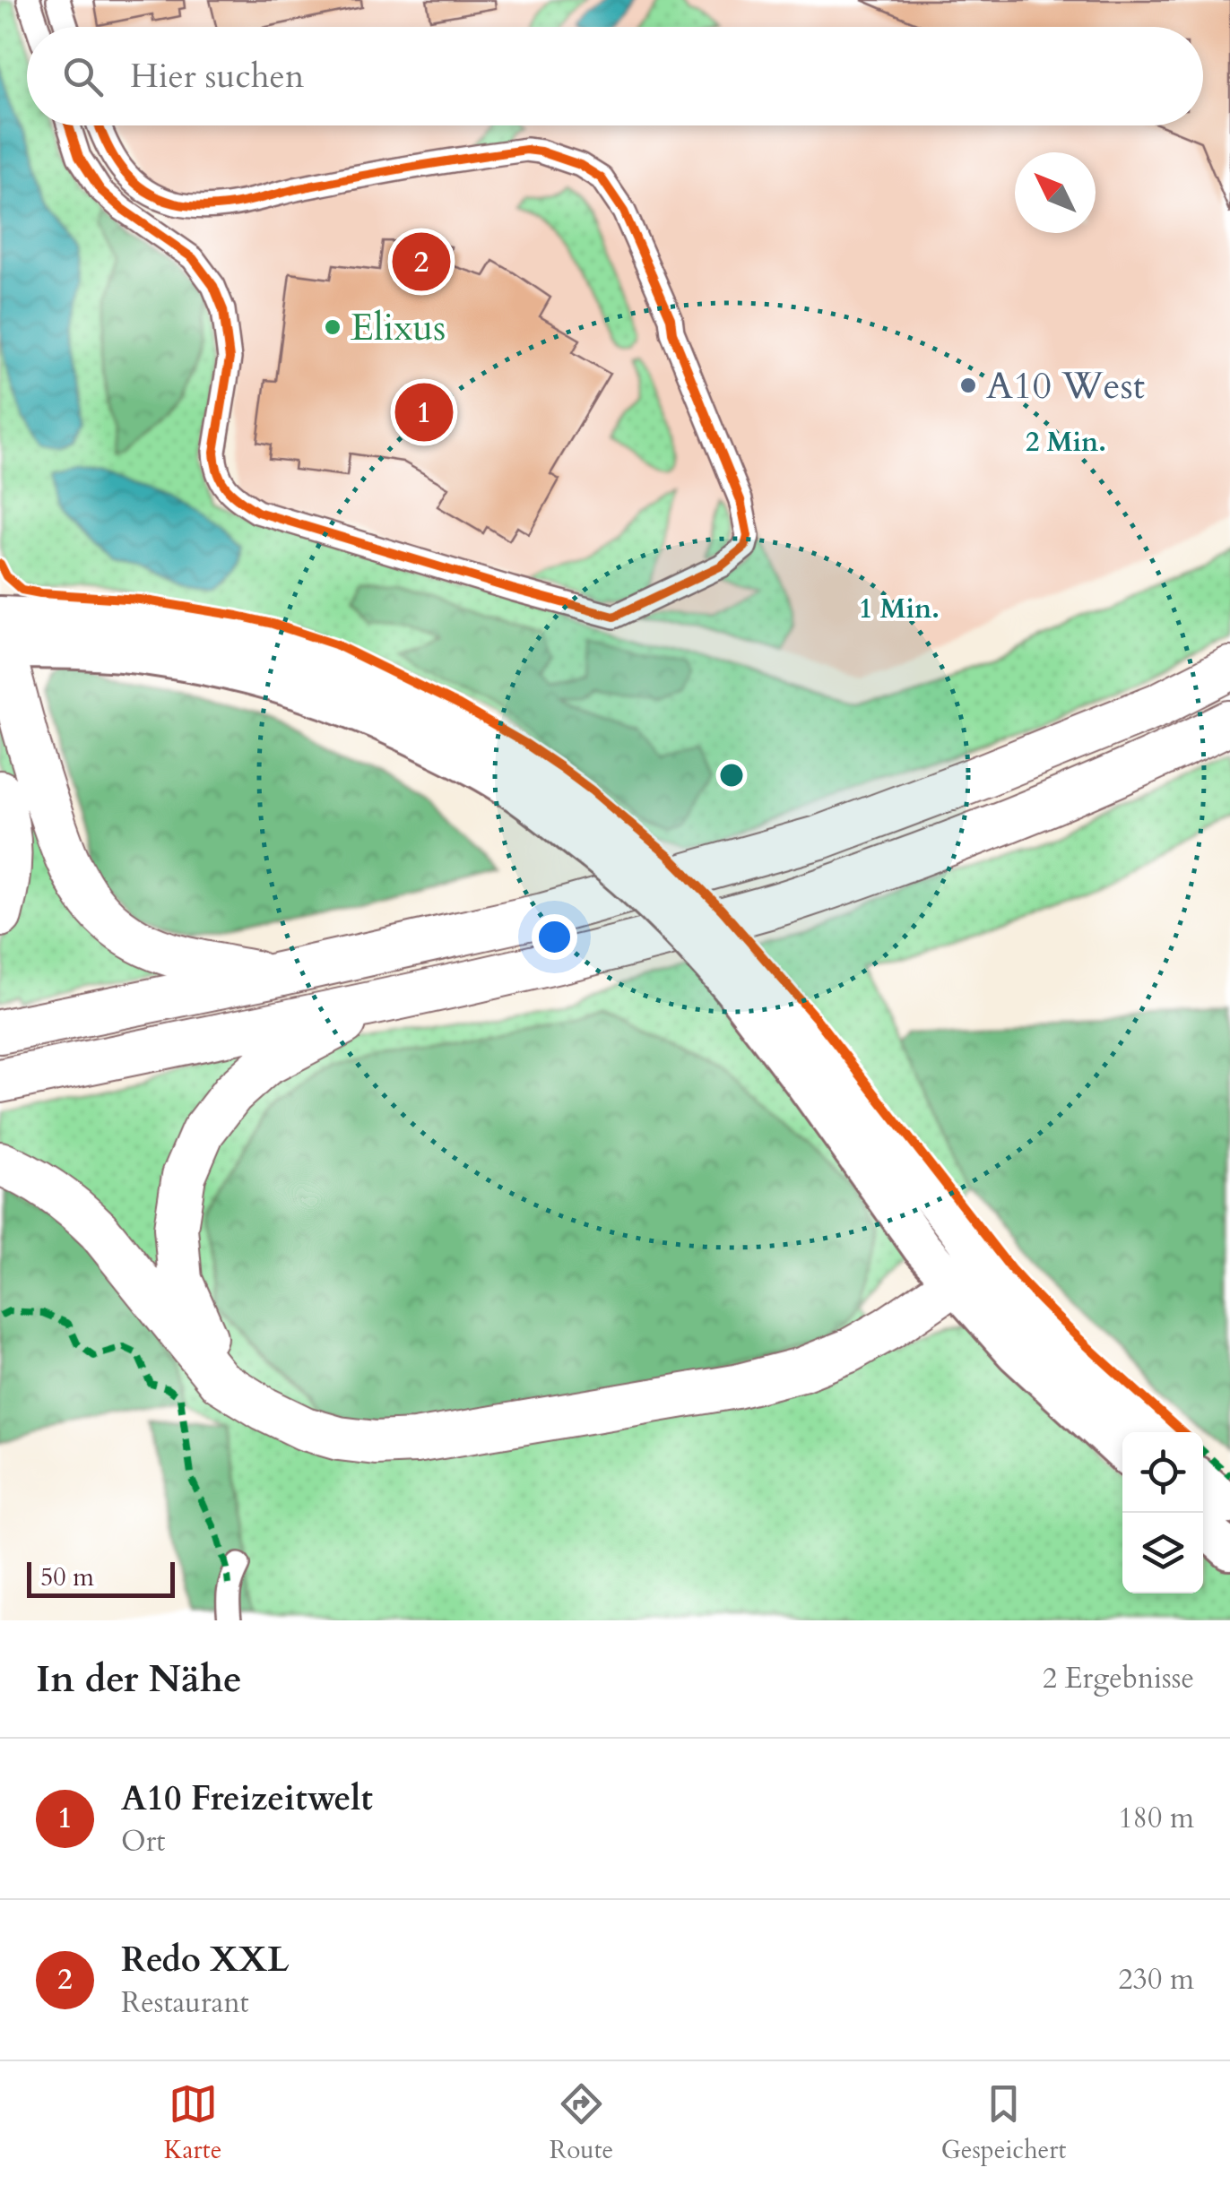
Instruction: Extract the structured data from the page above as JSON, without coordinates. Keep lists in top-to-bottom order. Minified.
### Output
{"places":["Elixus","A10 West"],"scale_bar":"50 m","north":"top left","page":{"search":"Hier suchen","pins":["2","1"],"scale":"50 m","heading":["In der Nähe","2 Ergebnisse"],"list":[{"mark":"1","name":"A10 Freizeitwelt","note":"Ort","value":"180 m"},{"mark":"2","name":"Redo XXL","note":"Restaurant","value":"230 m"}],"nav":["Karte","Route","Gespeichert"]},"rings":["2 Min.","1 Min."]}
